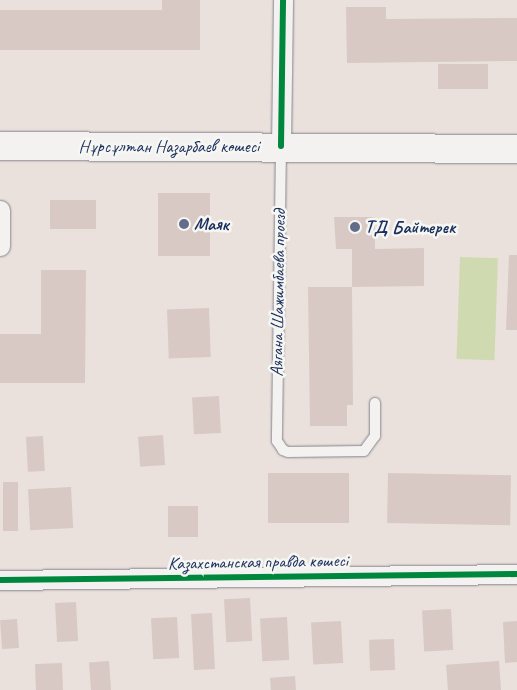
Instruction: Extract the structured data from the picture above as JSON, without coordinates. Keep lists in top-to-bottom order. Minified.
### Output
{"streets":{"main road":["Нұрсұлтан Назарбаев көшесі"],"street":["Аягана Шажимбаева проезд","Казахстанская правда көшесі"]},"crossings":[["Нұрсұлтан Назарбаев көшесі","Аягана Шажимбаева проезд"]],"places":["Маяк","ТД Байтерек"]}
